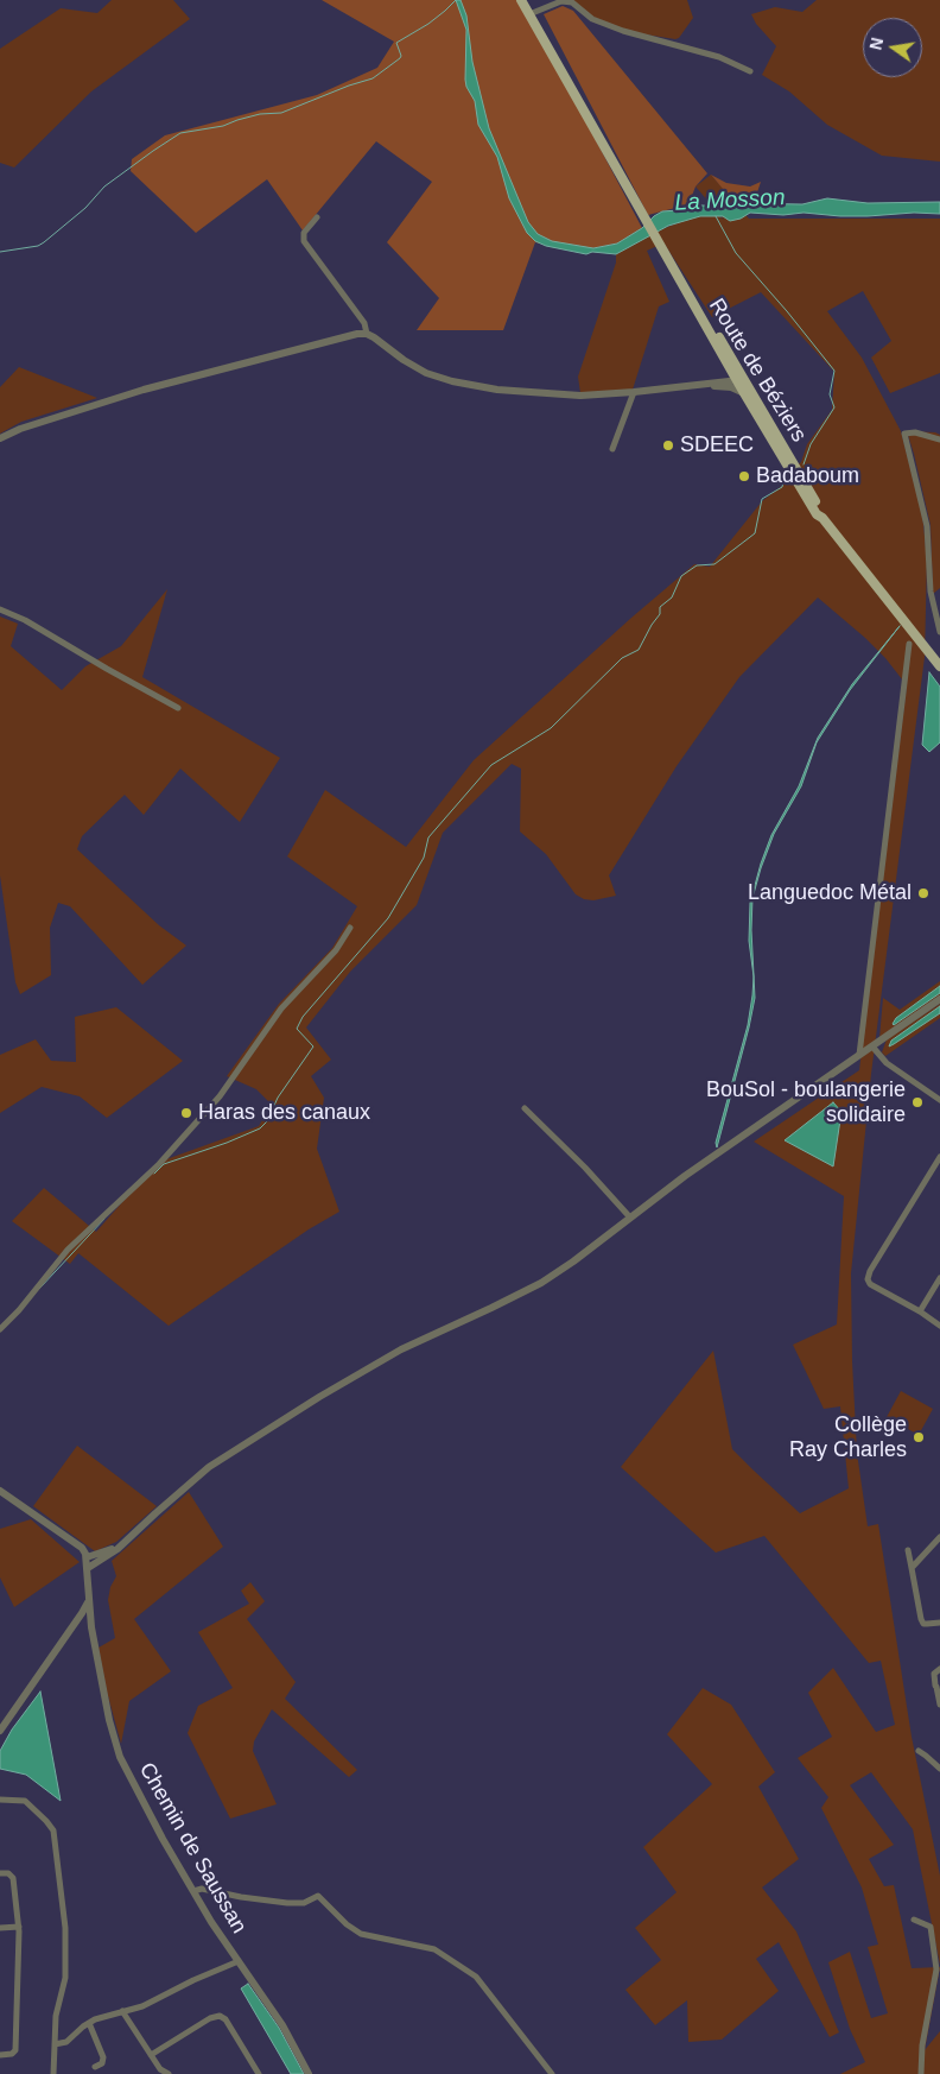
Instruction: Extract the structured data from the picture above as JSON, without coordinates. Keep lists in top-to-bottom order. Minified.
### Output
{"streets":{"main road":["Route de Béziers"],"street":["Chemin de Saussan"]},"water":["La Mosson"],"places":["SDEEC","Badaboum","Languedoc Métal","BouSol - boulangerie solidaire","Haras des canaux","Collège Ray Charles"],"north":"left"}
